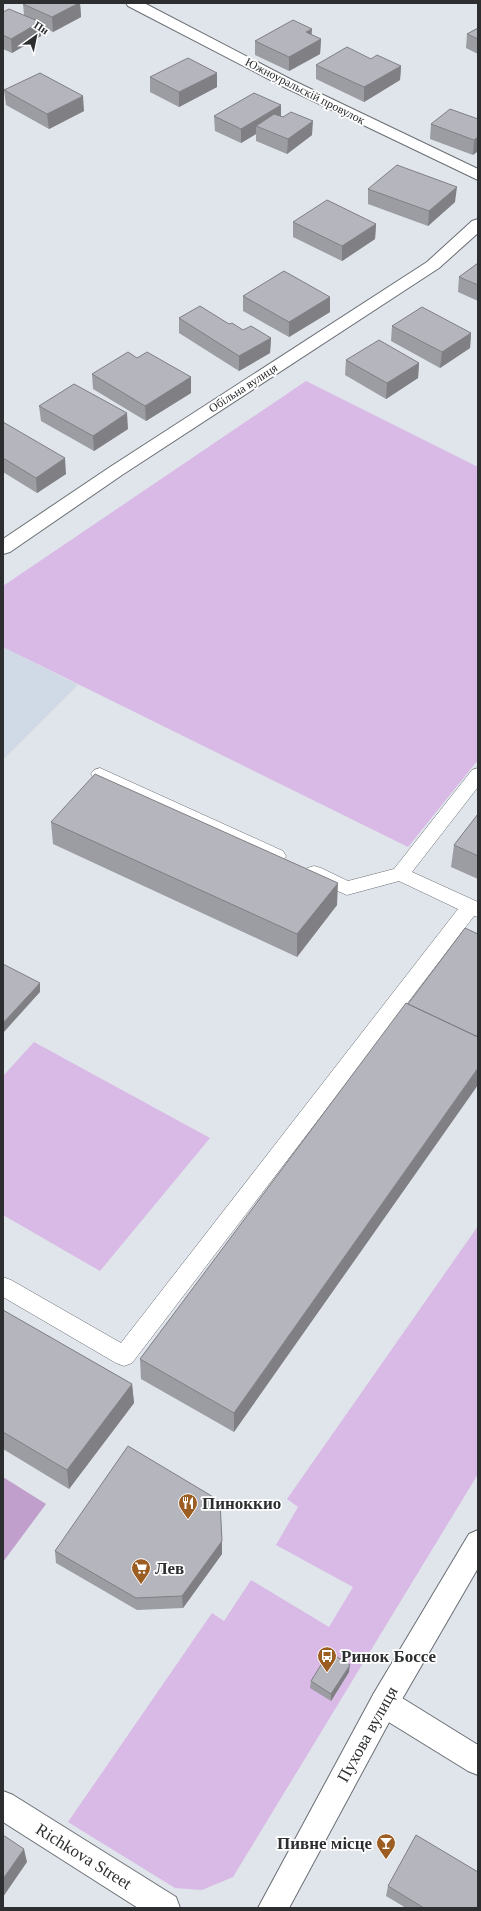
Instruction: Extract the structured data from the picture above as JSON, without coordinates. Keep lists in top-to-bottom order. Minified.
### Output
{"streets":{"street":["Южноуральскій провулок","Обільна вулиця","Пухова вулиця","Richkova Street"]},"places":{"restaurant":["Пиноккио"],"supermarket":["Лев"],"bus stop":["Ринок Боссе"],"bar":["Пивне місце"]},"north":"top right"}
